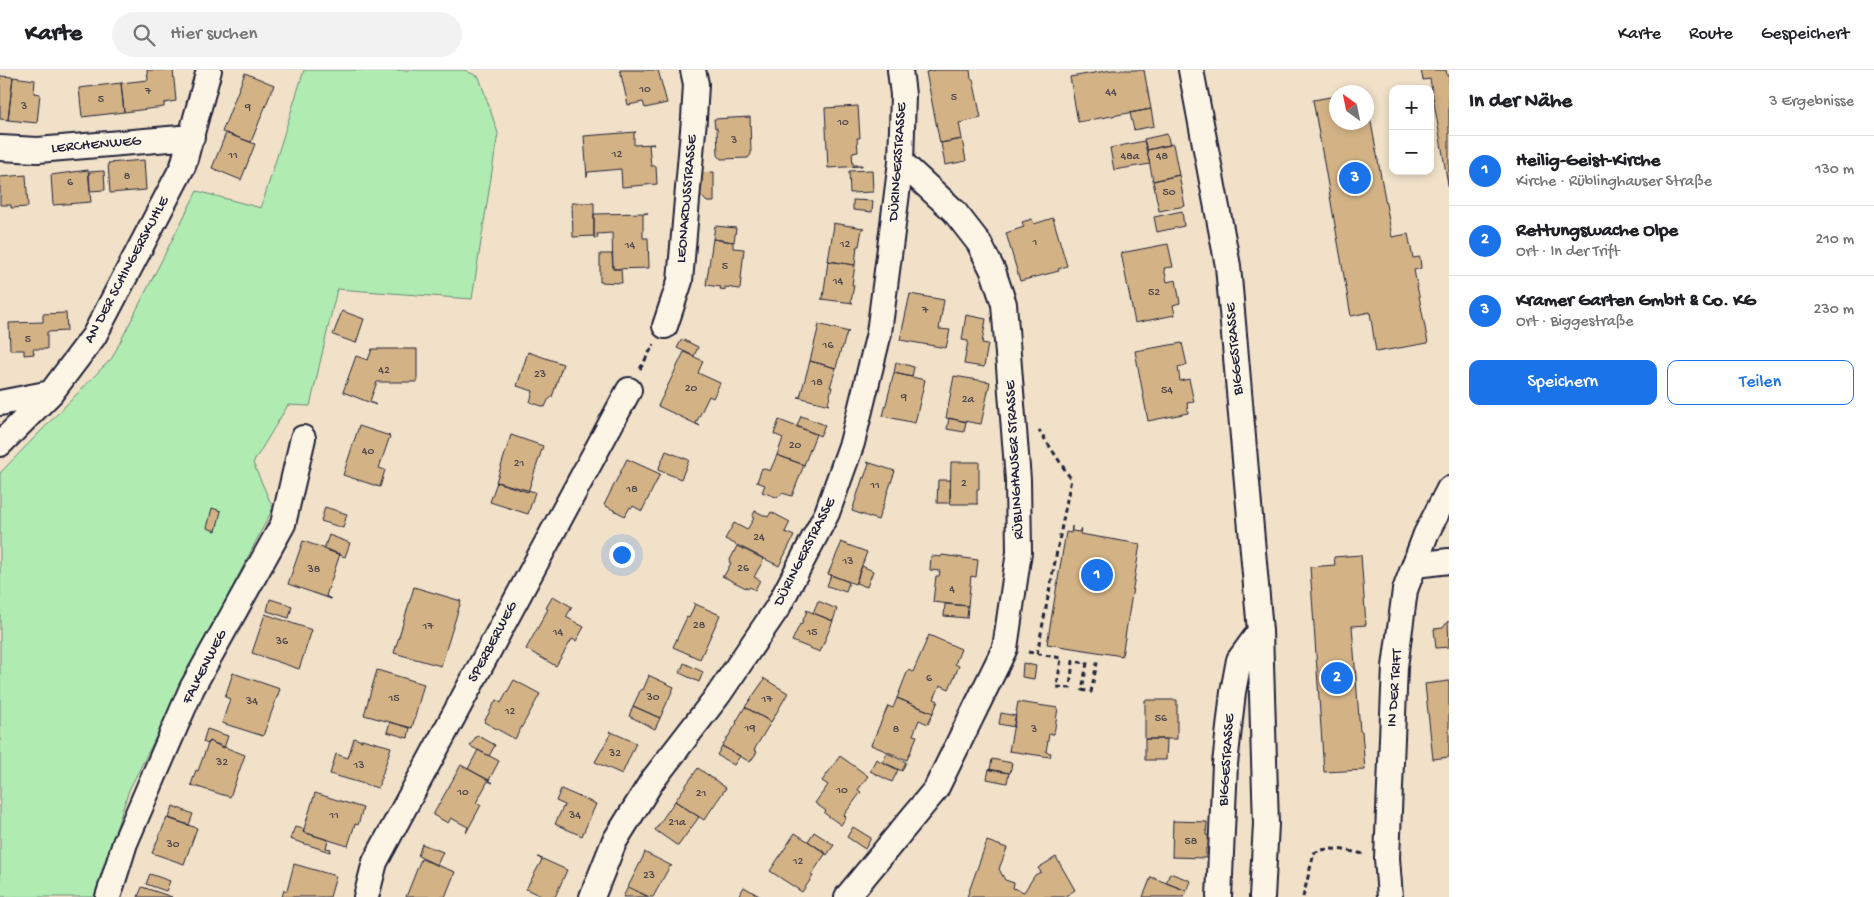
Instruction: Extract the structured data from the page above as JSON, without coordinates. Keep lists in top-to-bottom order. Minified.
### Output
{"streets":{"street":["LERCHENWEG","DÜRINGERSTRASSE","LEONARDUSSTRASSE","AN DER SCHINGERSKUHLE","BIGGESTRASSE","RÜBLINGHAUSER STRASSE","SPERBERWEG","FALKENWEG","IN DER TRIFT"]},"crossings":[["LERCHENWEG","AN DER SCHINGERSKUHLE"],["DÜRINGERSTRASSE","RÜBLINGHAUSER STRASSE"]],"house_numbers":["10","7","44","5","5","3","9","10","3","12","11","48a","48","8","6","50","1","12","14","5","14","52","7","5","16","42","23","18","20","54","9","2a","20","40","21","2","11","18","24","13","26","38","4","28","17","14","15","36","6","30","15","17","34","12","56","19","8","3","32","32","13","10","10","21","11","34","21a","58","30","12","23"],"north":"top left","page":{"header":"Karte","search":"Hier suchen","nav":["Karte","Route","Gespeichert"],"heading":["In der Nähe","3 Ergebnisse"],"map_buttons":["+","−"],"list":[{"mark":"1","name":"Heilig-Geist-Kirche","note":"Kirche · Rüblinghauser Straße","value":"130 m"},{"mark":"2","name":"Rettungswache Olpe","note":"Ort · In der Trift","value":"210 m"},{"mark":"3","name":"Kramer Garten GmbH & Co. KG","note":"Ort · Biggestraße","value":"230 m"}],"pins":["3","1","2"],"buttons":["Speichern","Teilen"]}}
